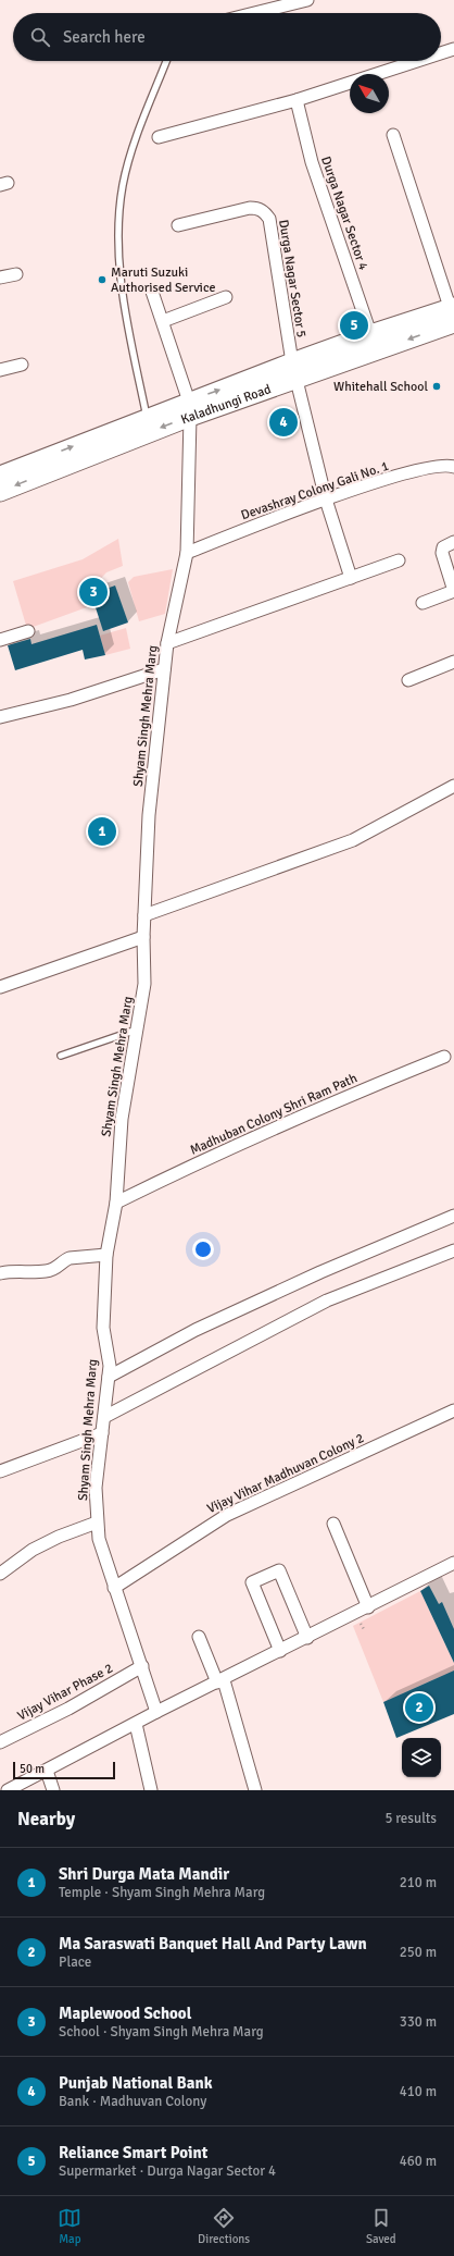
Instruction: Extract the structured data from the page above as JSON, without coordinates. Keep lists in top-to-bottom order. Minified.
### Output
{"streets":{"main road":["Kaladhungi Road"],"street":["Durga Nagar Sector 4","Durga Nagar Sector 5","Devashray Colony Gali No. 1","Shyam Singh Mehra Marg","Madhuban Colony Shri Ram Path","Vijay Vihar Madhuvan Colony 2","Vijay Vihar Phase 2"]},"crossings":[["Durga Nagar Sector 4","Kaladhungi Road"],["Durga Nagar Sector 5","Kaladhungi Road"],["Kaladhungi Road","Shyam Singh Mehra Marg"],["Devashray Colony Gali No. 1","Shyam Singh Mehra Marg"],["Shyam Singh Mehra Marg","Madhuban Colony Shri Ram Path"],["Shyam Singh Mehra Marg","Vijay Vihar Madhuvan Colony 2"],["Shyam Singh Mehra Marg","Vijay Vihar Phase 2"]],"places":["Maruti Suzuki Authorised Service","Whitehall School"],"scale_bar":"50 m","north":"top left","page":{"search":"Search here","pins":["5","4","3","1","2"],"scale":"50 m","heading":["Nearby","5 results"],"list":[{"mark":"1","name":"Shri Durga Mata Mandir","note":"Temple · Shyam Singh Mehra Marg","value":"210 m"},{"mark":"2","name":"Ma Saraswati Banquet Hall And Party Lawn","note":"Place","value":"250 m"},{"mark":"3","name":"Maplewood School","note":"School · Shyam Singh Mehra Marg","value":"330 m"},{"mark":"4","name":"Punjab National Bank","note":"Bank · Madhuvan Colony","value":"410 m"},{"mark":"5","name":"Reliance Smart Point","note":"Supermarket · Durga Nagar Sector 4","value":"460 m"}],"nav":["Map","Directions","Saved"]}}
